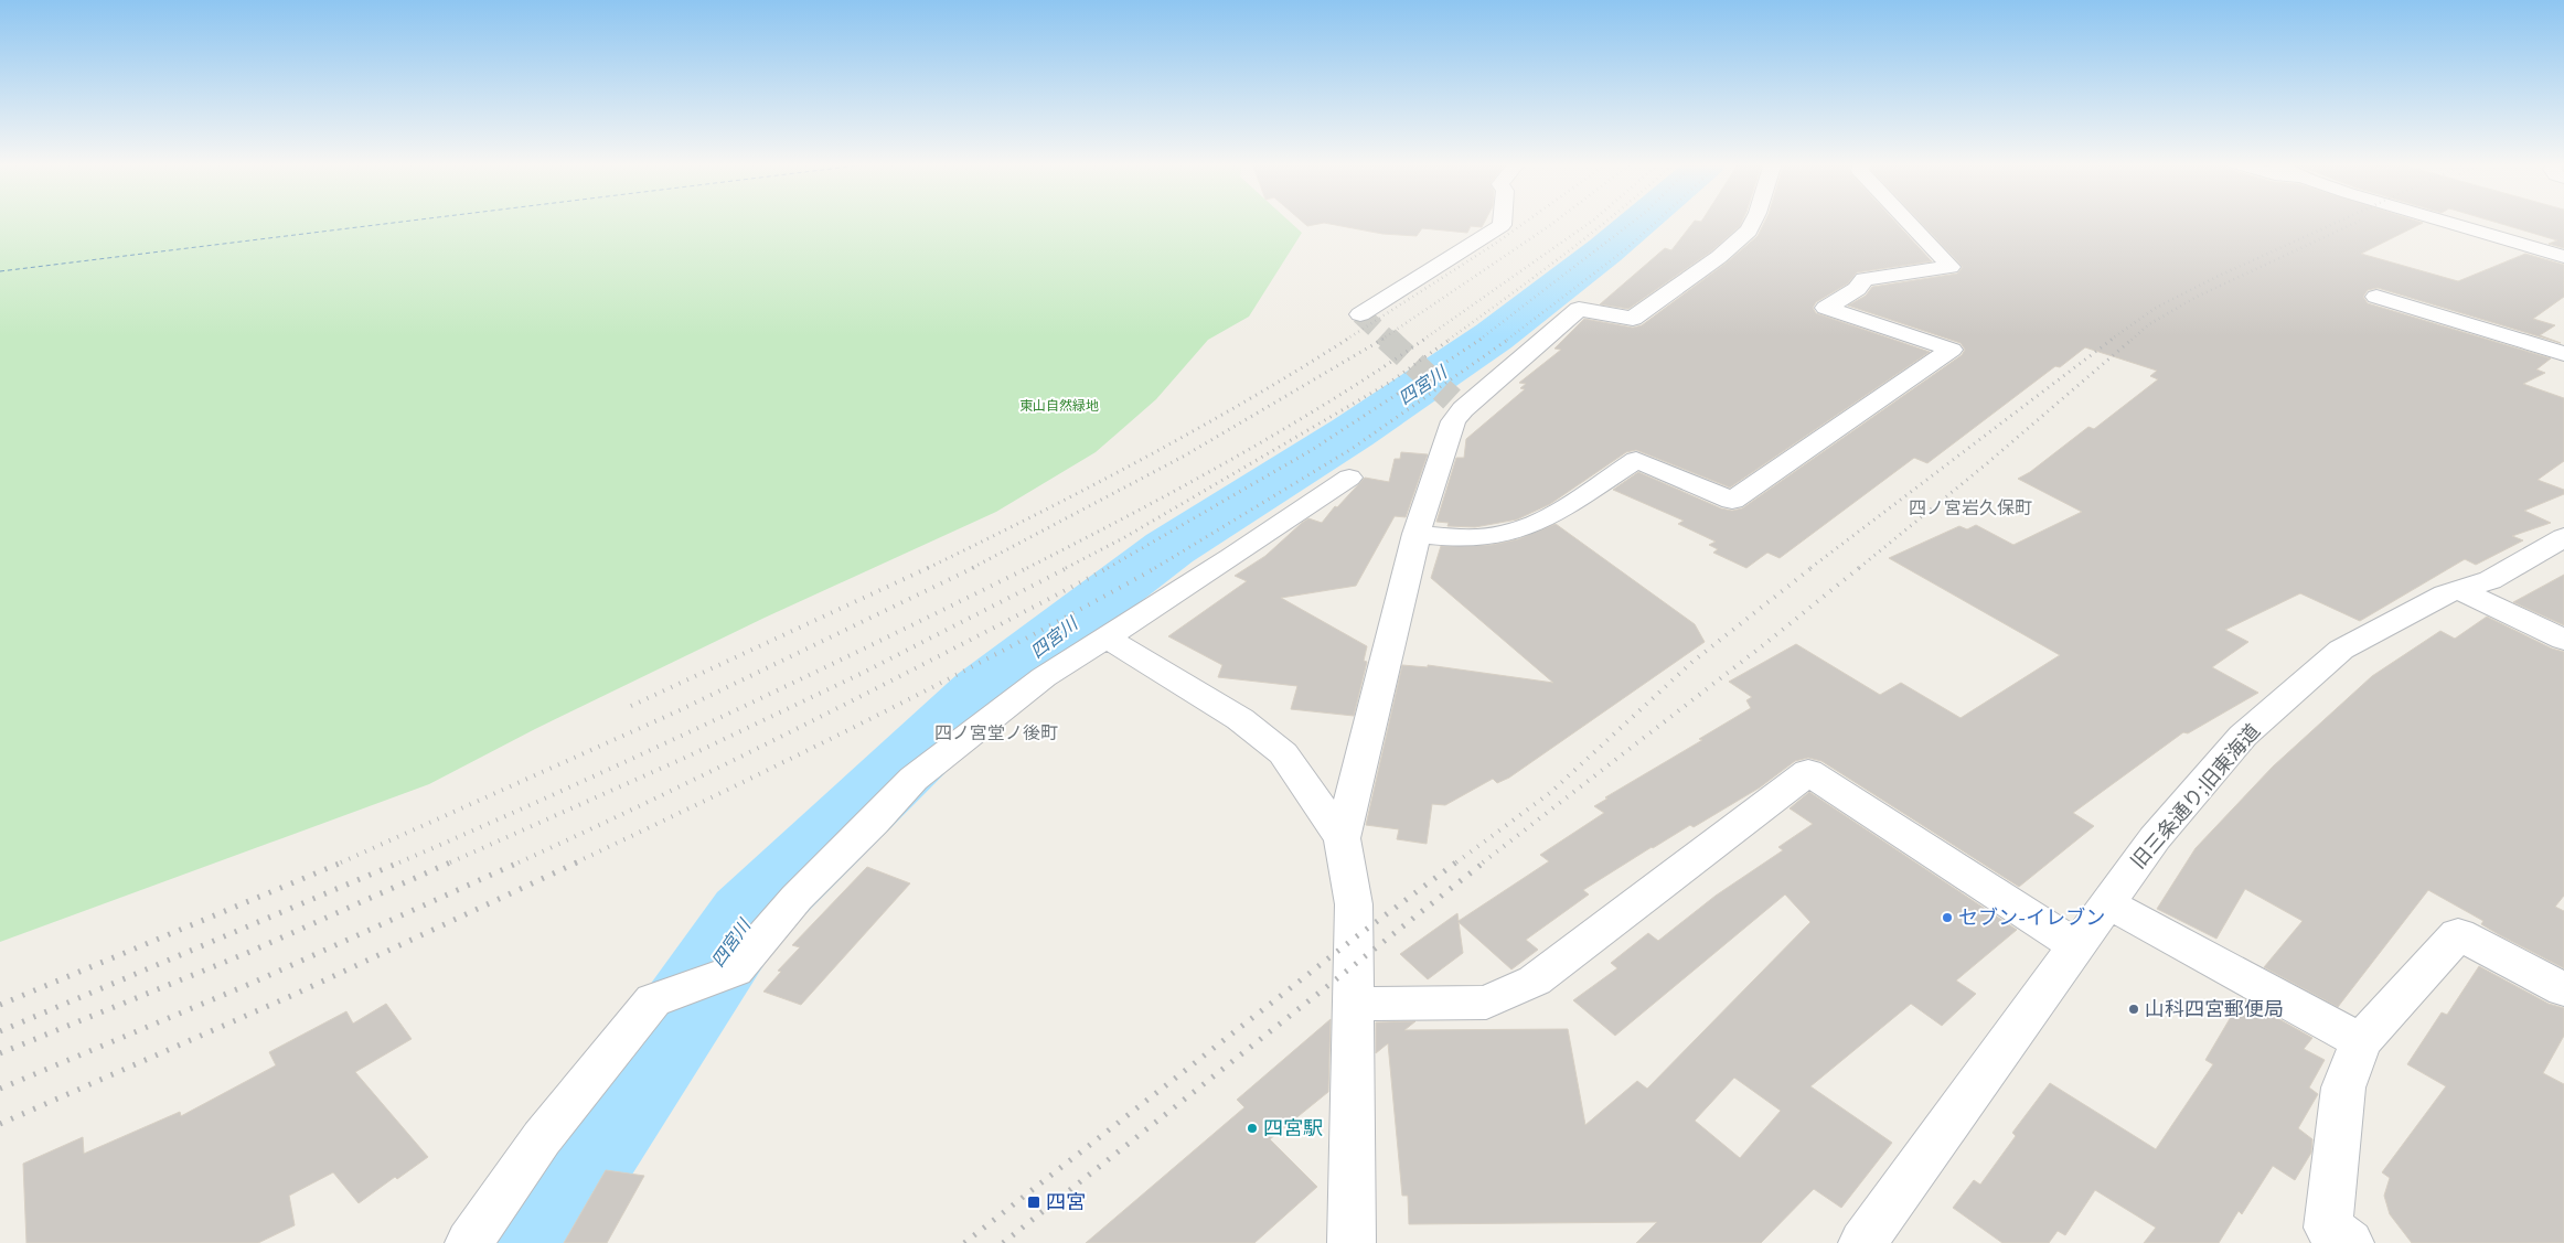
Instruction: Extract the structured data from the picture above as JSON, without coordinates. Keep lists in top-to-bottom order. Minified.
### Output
{"streets":{"street":["旧三条通り;旧東海道"]},"districts":["四ノ宮岩久保町","四ノ宮堂ノ後町"],"water":["四宮川"],"parks":["東山自然緑地"],"places":{"other":["セブン-イレブン","山科四宮郵便局","四宮駅"],"transit":["四宮"]}}
